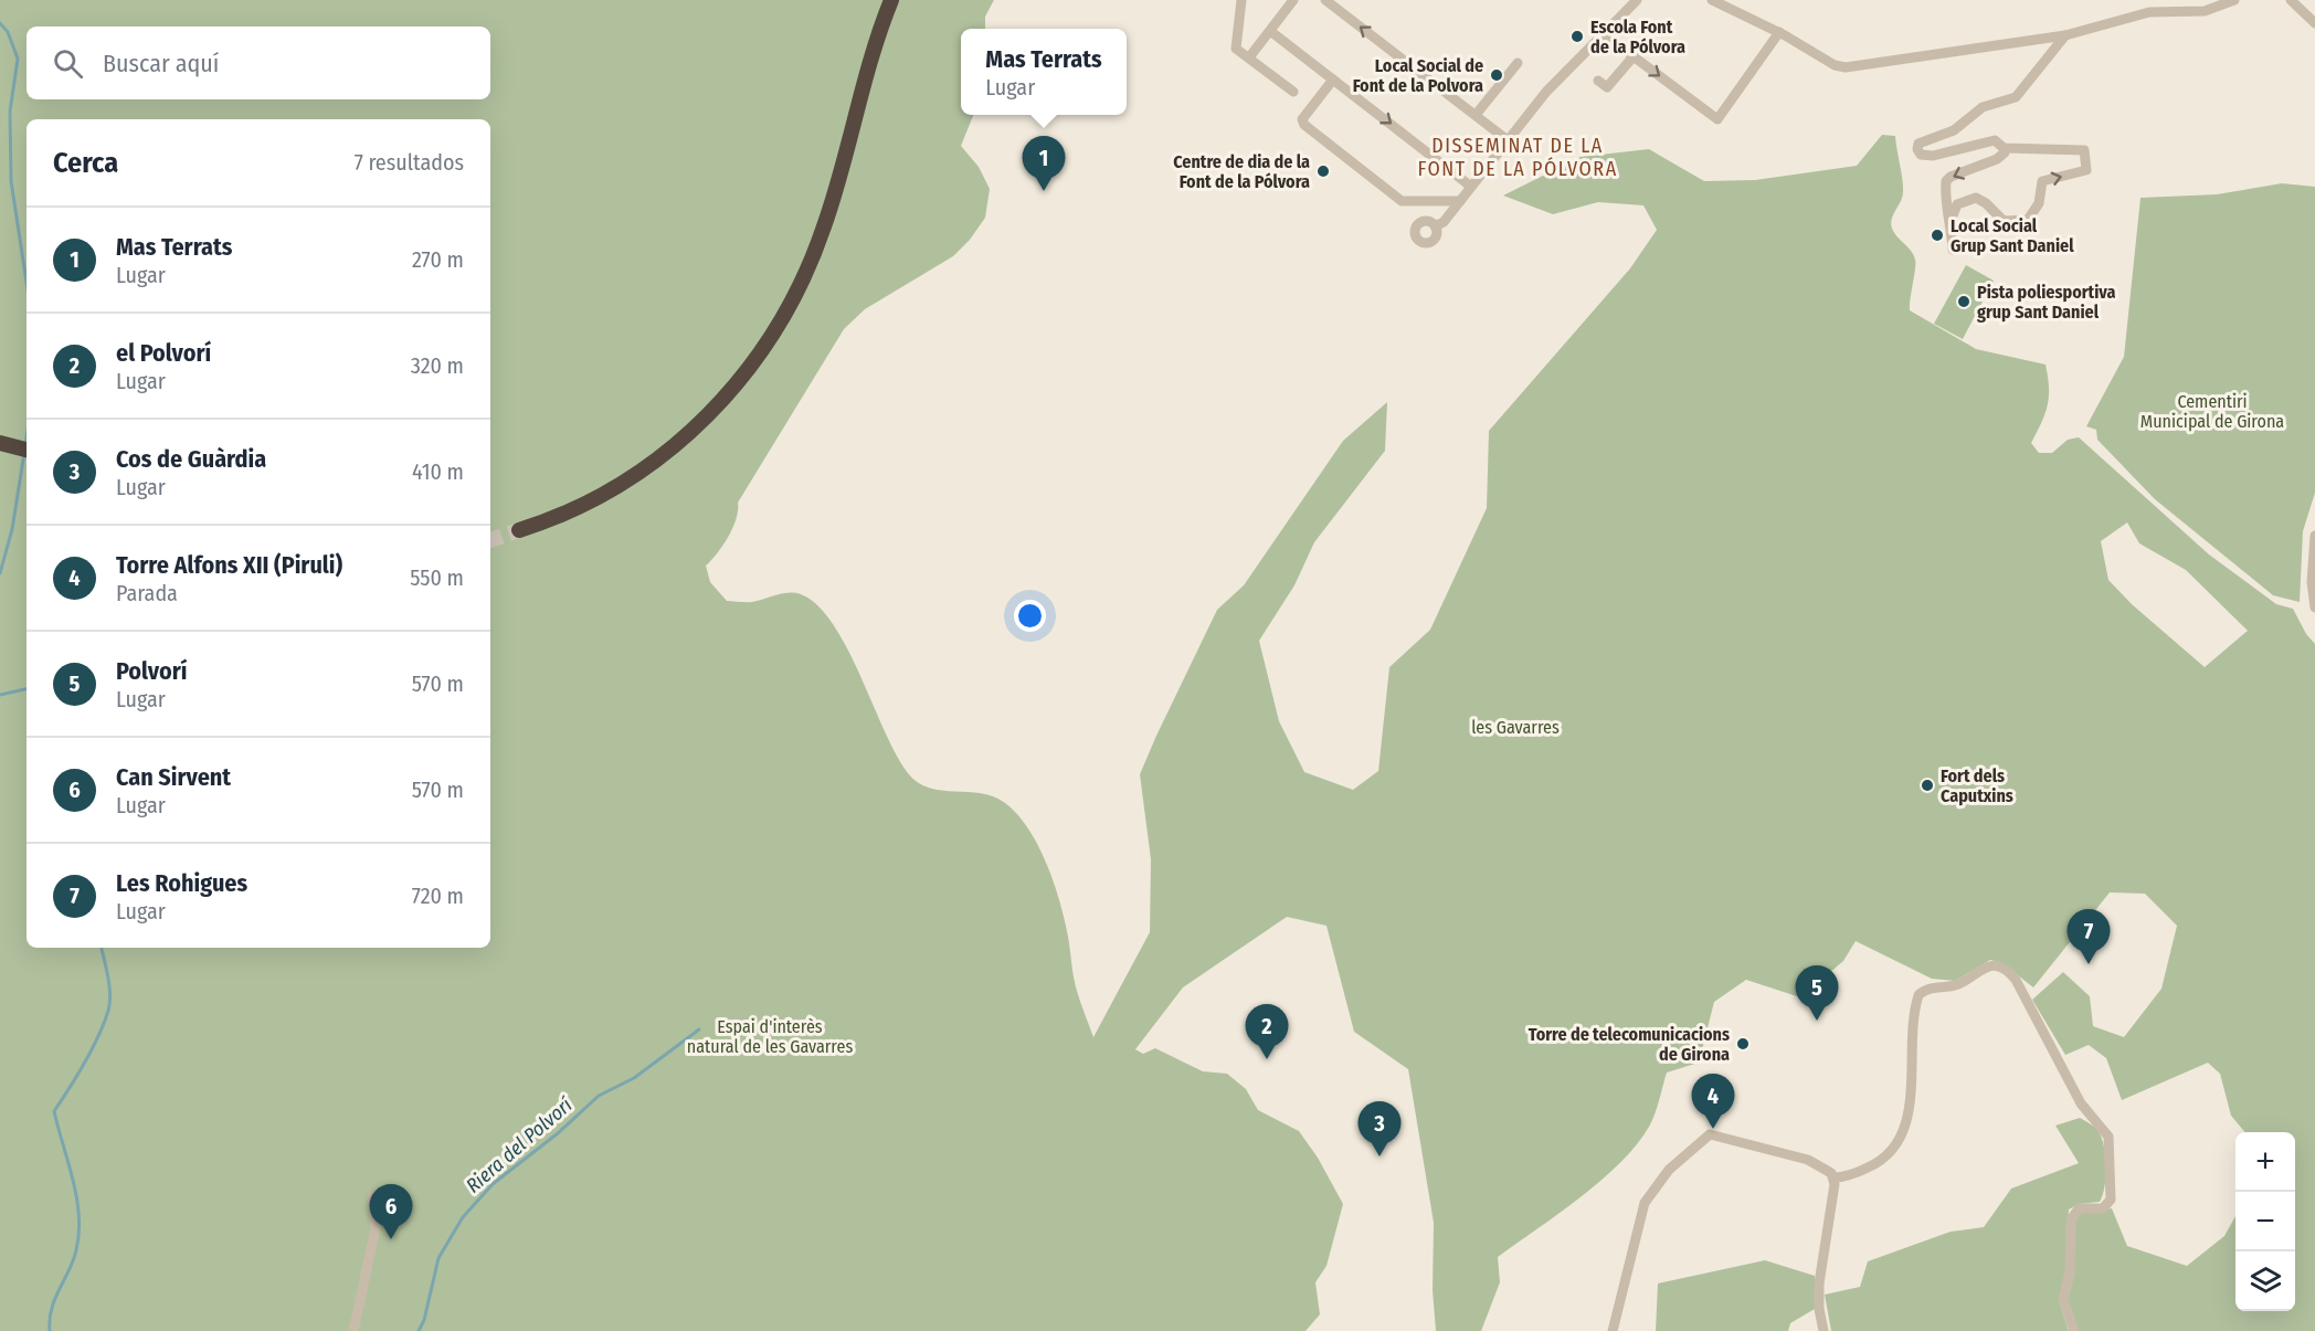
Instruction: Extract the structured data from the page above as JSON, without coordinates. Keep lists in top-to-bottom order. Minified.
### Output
{"districts":["DISSEMINAT DE LA FONT DE LA PÓLVORA"],"water":["Riera del Polvorí"],"parks":["Cementiri Municipal de Girona","les Gavarres","Espai d'interès natural de les Gavarres"],"places":["Escola Font de la Pólvora","Local Social de Font de la Polvora","Centre de dia de la Font de la Pólvora","Local Social Grup Sant Daniel","Pista poliesportiva grup Sant Daniel","Fort dels Caputxins","Torre de telecomunicacions de Girona"],"page":{"search":"Buscar aquí","popup":["Mas Terrats","Lugar"],"heading":["Cerca","7 resultados"],"pins":["1","7","5","2","4","3","6"],"list":[{"mark":"1","name":"Mas Terrats","note":"Lugar","value":"270 m"},{"mark":"2","name":"el Polvorí","note":"Lugar","value":"320 m"},{"mark":"3","name":"Cos de Guàrdia","note":"Lugar","value":"410 m"},{"mark":"4","name":"Torre Alfons XII (Piruli)","note":"Parada","value":"550 m"},{"mark":"5","name":"Polvorí","note":"Lugar","value":"570 m"},{"mark":"6","name":"Can Sirvent","note":"Lugar","value":"570 m"},{"mark":"7","name":"Les Rohigues","note":"Lugar","value":"720 m"}],"map_buttons":["+","−"]}}
